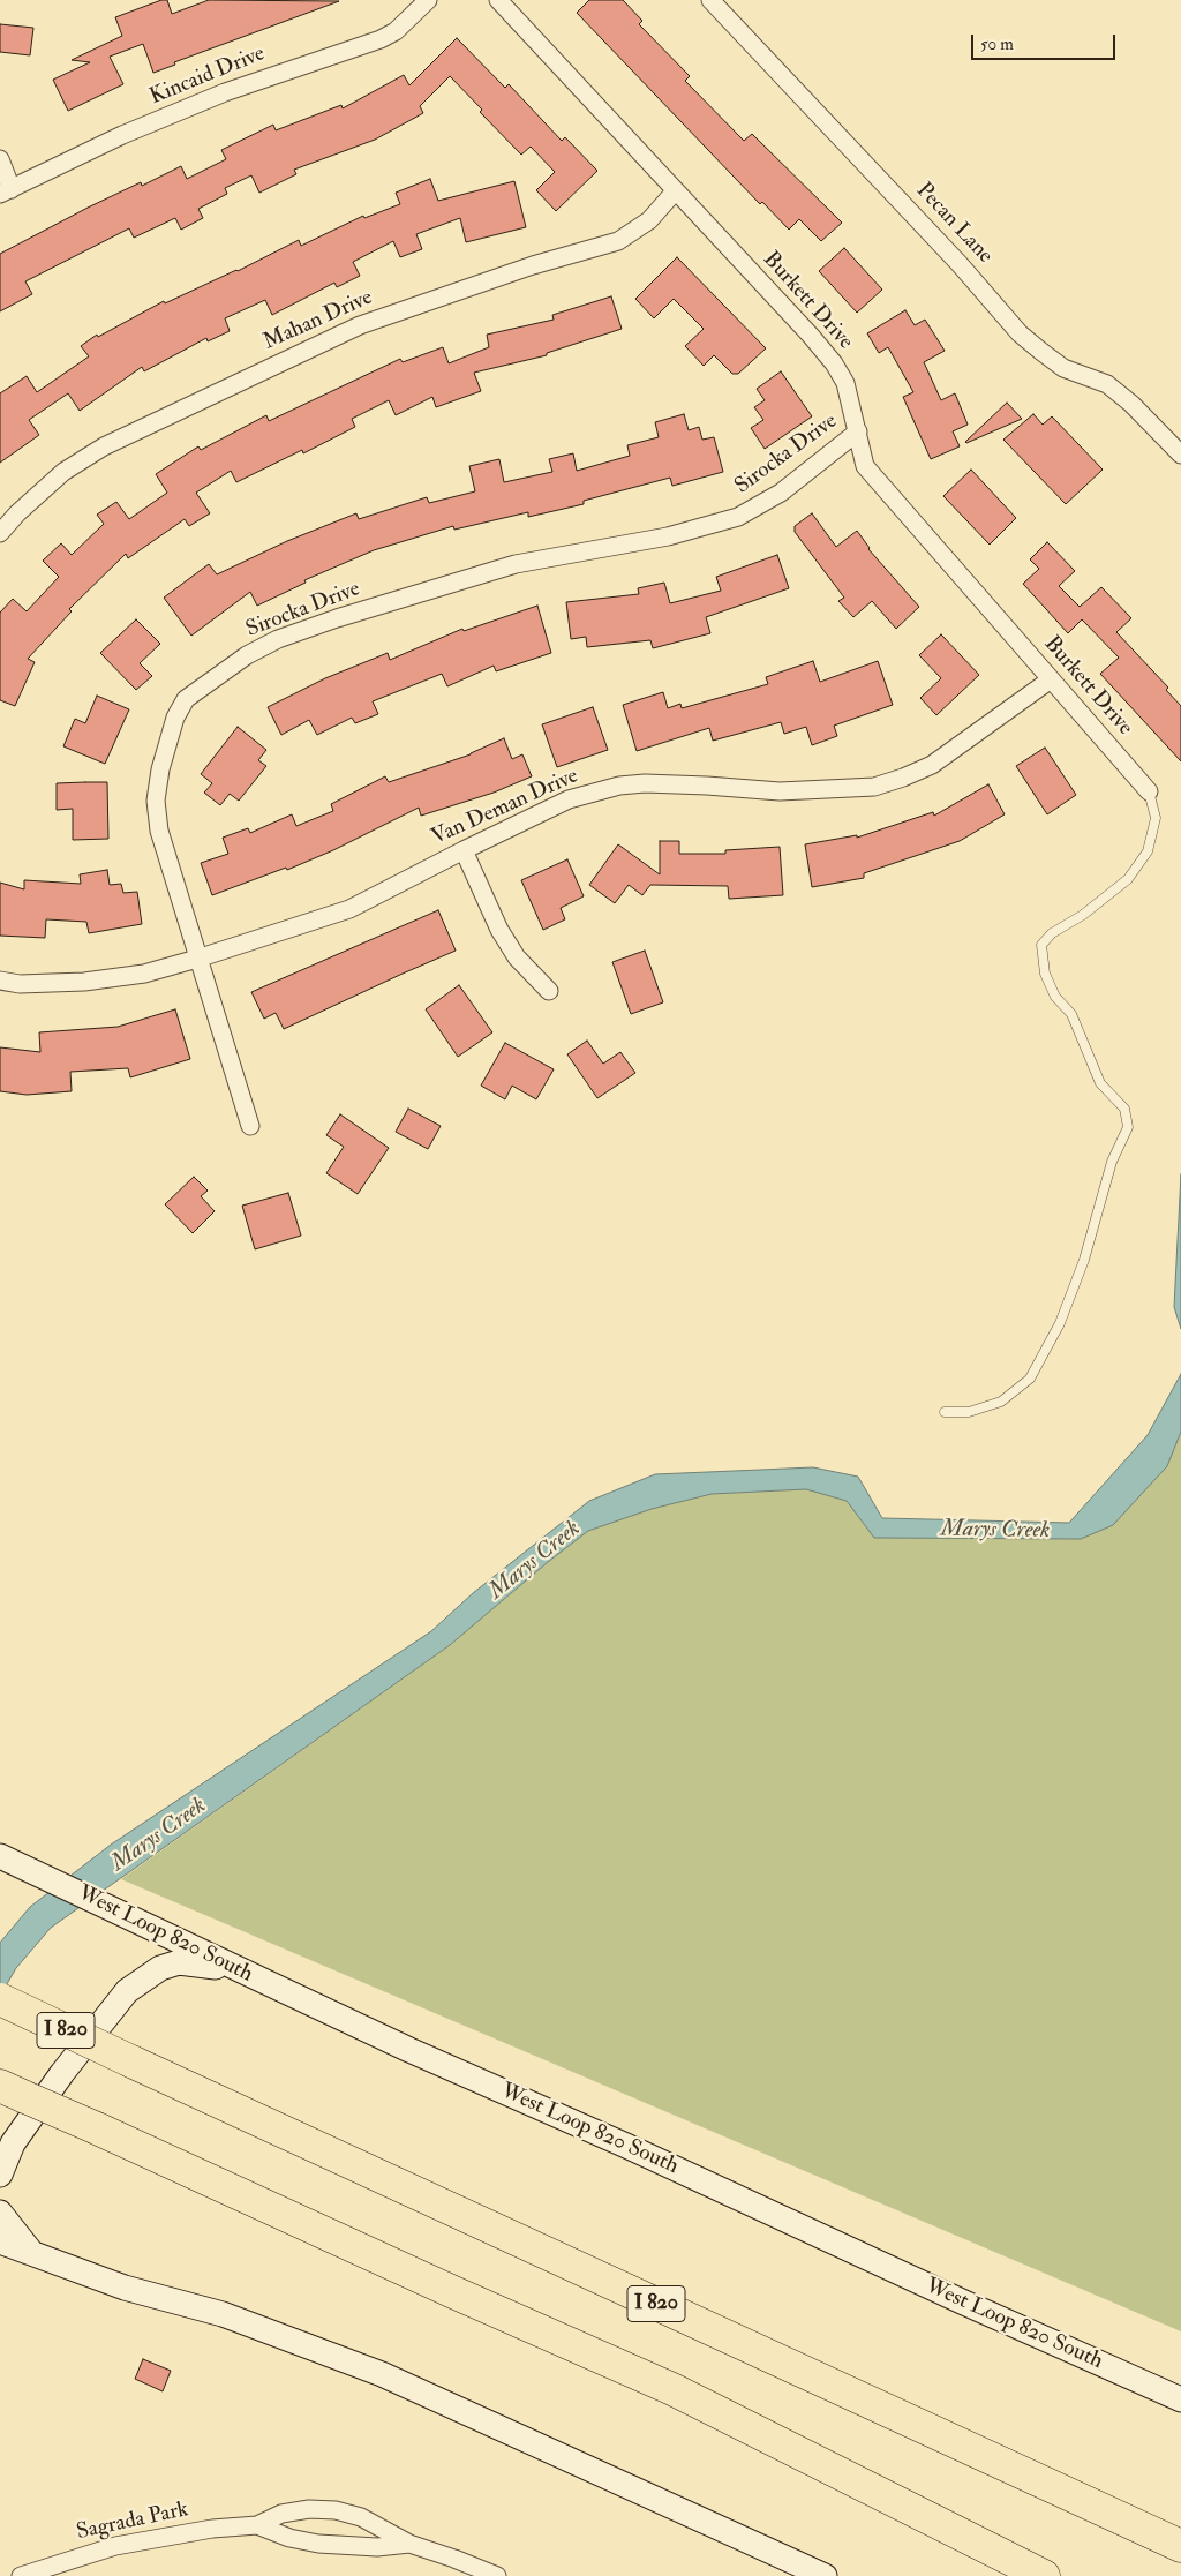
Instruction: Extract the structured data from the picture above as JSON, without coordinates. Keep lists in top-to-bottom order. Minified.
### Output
{"streets":{"highway":["I 820"],"main road":["West Loop 820 South"],"street":["Kincaid Drive","Pecan Lane","Burkett Drive","Mahan Drive","Sirocka Drive","Van Deman Drive","Sagrada Park"]},"crossings":[["Burkett Drive","Mahan Drive"],["Burkett Drive","Sirocka Drive"],["Burkett Drive","Van Deman Drive"],["Sirocka Drive","Van Deman Drive"]],"water":["Marys Creek"],"scale_bar":"50 m"}
